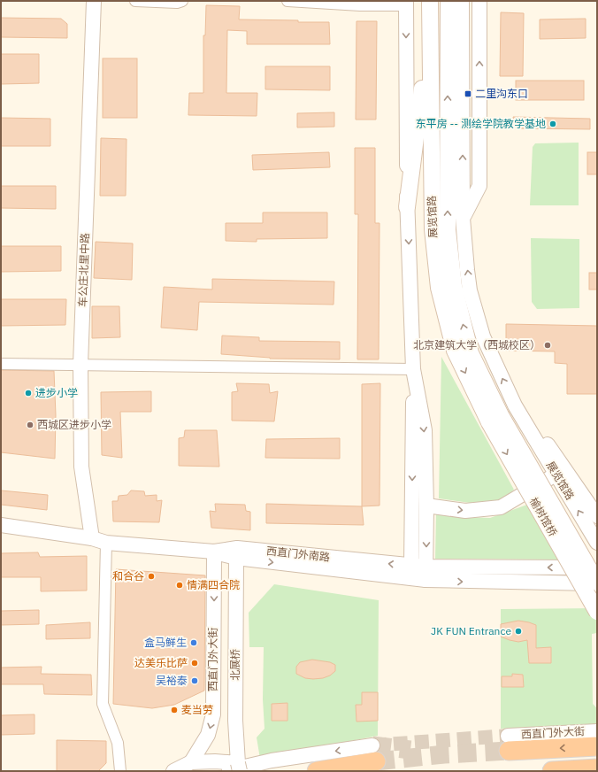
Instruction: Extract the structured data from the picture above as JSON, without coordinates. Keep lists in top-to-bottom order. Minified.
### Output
{"streets":{"highway":["西直门外大街"],"main road":["展览馆路","榆树馆桥"],"street":["车公庄北里中路","西直门外南路","北展桥"]},"crossings":[["展览馆路","榆树馆桥"],["榆树馆桥","西直门外南路"],["西直门外南路","北展桥"]],"places":{"transit":["二里沟东口"],"other":["东平房 -- 测绘学院教学基地","北京建筑大学（西城校区）","进步小学","西城区进步小学","和合谷","情满四合院","JK FUN Entrance","盒马鲜生","达美乐比萨","吴裕泰","麦当劳"]}}
